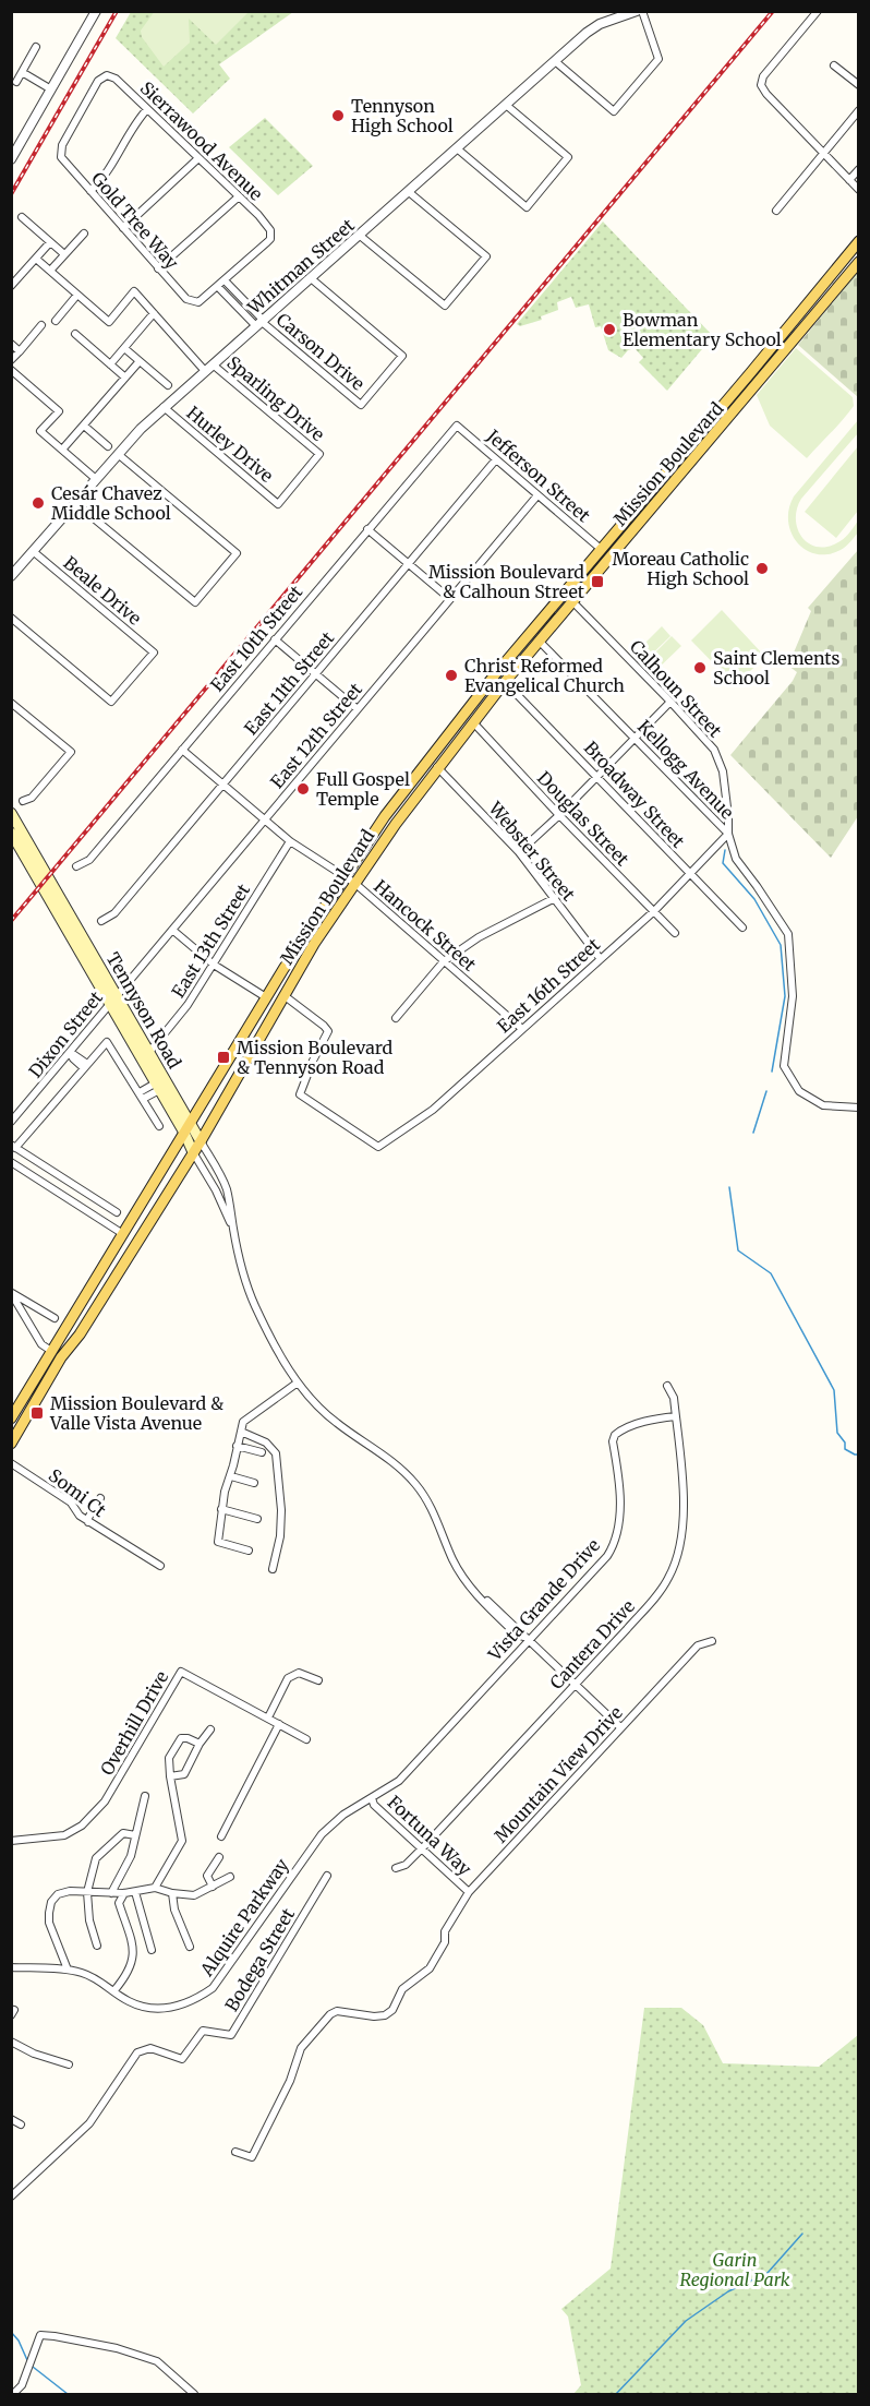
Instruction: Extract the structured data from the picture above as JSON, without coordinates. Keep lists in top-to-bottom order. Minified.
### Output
{"streets":{"main road":["Mission Boulevard","Tennyson Road"],"street":["Sierrawood Avenue","Gold Tree Way","Whitman Street","Carson Drive","Sparling Drive","Hurley Drive","Jefferson Street","Beale Drive","East 10th Street","East 11th Street","Calhoun Street","East 12th Street","Kellogg Avenue","Broadway Street","Douglas Street","Webster Street","Hancock Street","East 13th Street","East 16th Street","Dixon Street","Somi Ct","Vista Grande Drive","Cantera Drive","Overhill Drive","Mountain View Drive","Fortuna Way","Alquire Parkway","Bodega Street"]},"crossings":[["Sierrawood Avenue","Gold Tree Way"],["Sierrawood Avenue","Carson Drive"],["Gold Tree Way","Carson Drive"],["Whitman Street","Carson Drive"],["Whitman Street","Sparling Drive"],["Whitman Street","Hurley Drive"],["Whitman Street","Beale Drive"],["Sparling Drive","Hurley Drive"],["Mission Boulevard","Jefferson Street"],["Mission Boulevard","Calhoun Street"],["Mission Boulevard","Kellogg Avenue"],["Mission Boulevard","Broadway Street"],["Mission Boulevard","Douglas Street"],["Mission Boulevard","Webster Street"],["Mission Boulevard","Hancock Street"],["Mission Boulevard","East 16th Street"],["Mission Boulevard","Tennyson Road"],["Jefferson Street","East 10th Street"],["Jefferson Street","East 11th Street"],["Jefferson Street","East 12th Street"],["East 10th Street","Hancock Street"],["East 11th Street","Hancock Street"],["Calhoun Street","Kellogg Avenue"],["Calhoun Street","East 16th Street"],["East 12th Street","Hancock Street"],["East 12th Street","Tennyson Road"],["East 12th Street","Dixon Street"],["Kellogg Avenue","East 16th Street"],["Broadway Street","East 16th Street"],["Douglas Street","East 16th Street"],["Webster Street","East 16th Street"],["Hancock Street","East 13th Street"],["Hancock Street","East 16th Street"],["East 13th Street","Tennyson Road"],["Tennyson Road","Dixon Street"],["Tennyson Road","Vista Grande Drive"],["Tennyson Road","Cantera Drive"],["Tennyson Road","Mountain View Drive"],["Vista Grande Drive","Cantera Drive"],["Vista Grande Drive","Fortuna Way"],["Vista Grande Drive","Alquire Parkway"],["Cantera Drive","Fortuna Way"],["Mountain View Drive","Fortuna Way"],["Fortuna Way","Alquire Parkway"]],"parks":["Garin Regional Park"],"places":{"other":["Tennyson High School","Bowman Elementary School","Cesár Chavez Middle School","Moreau Catholic High School","Saint Clements School","Christ Reformed Evangelical Church","Full Gospel Temple"],"transit":["Mission Boulevard & Calhoun Street","Mission Boulevard & Tennyson Road","Mission Boulevard & Valle Vista Avenue"]}}
